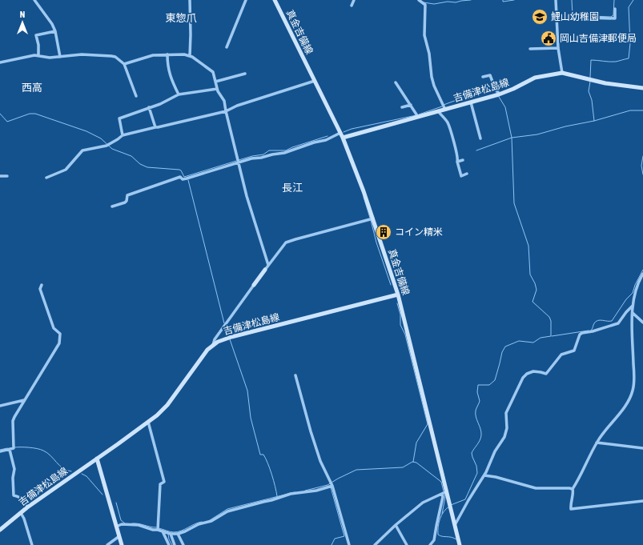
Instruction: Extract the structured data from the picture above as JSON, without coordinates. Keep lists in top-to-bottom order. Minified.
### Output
{"streets":{"main road":["真金吉備線","吉備津松島線"]},"crossings":[["真金吉備線","吉備津松島線"]],"districts":["東惣爪","西高","長江"],"places":{"school or university":["鯉山幼稚園"],"public building":["岡山吉備津郵便局"],"building":["コイン精米"]},"north":"top"}
